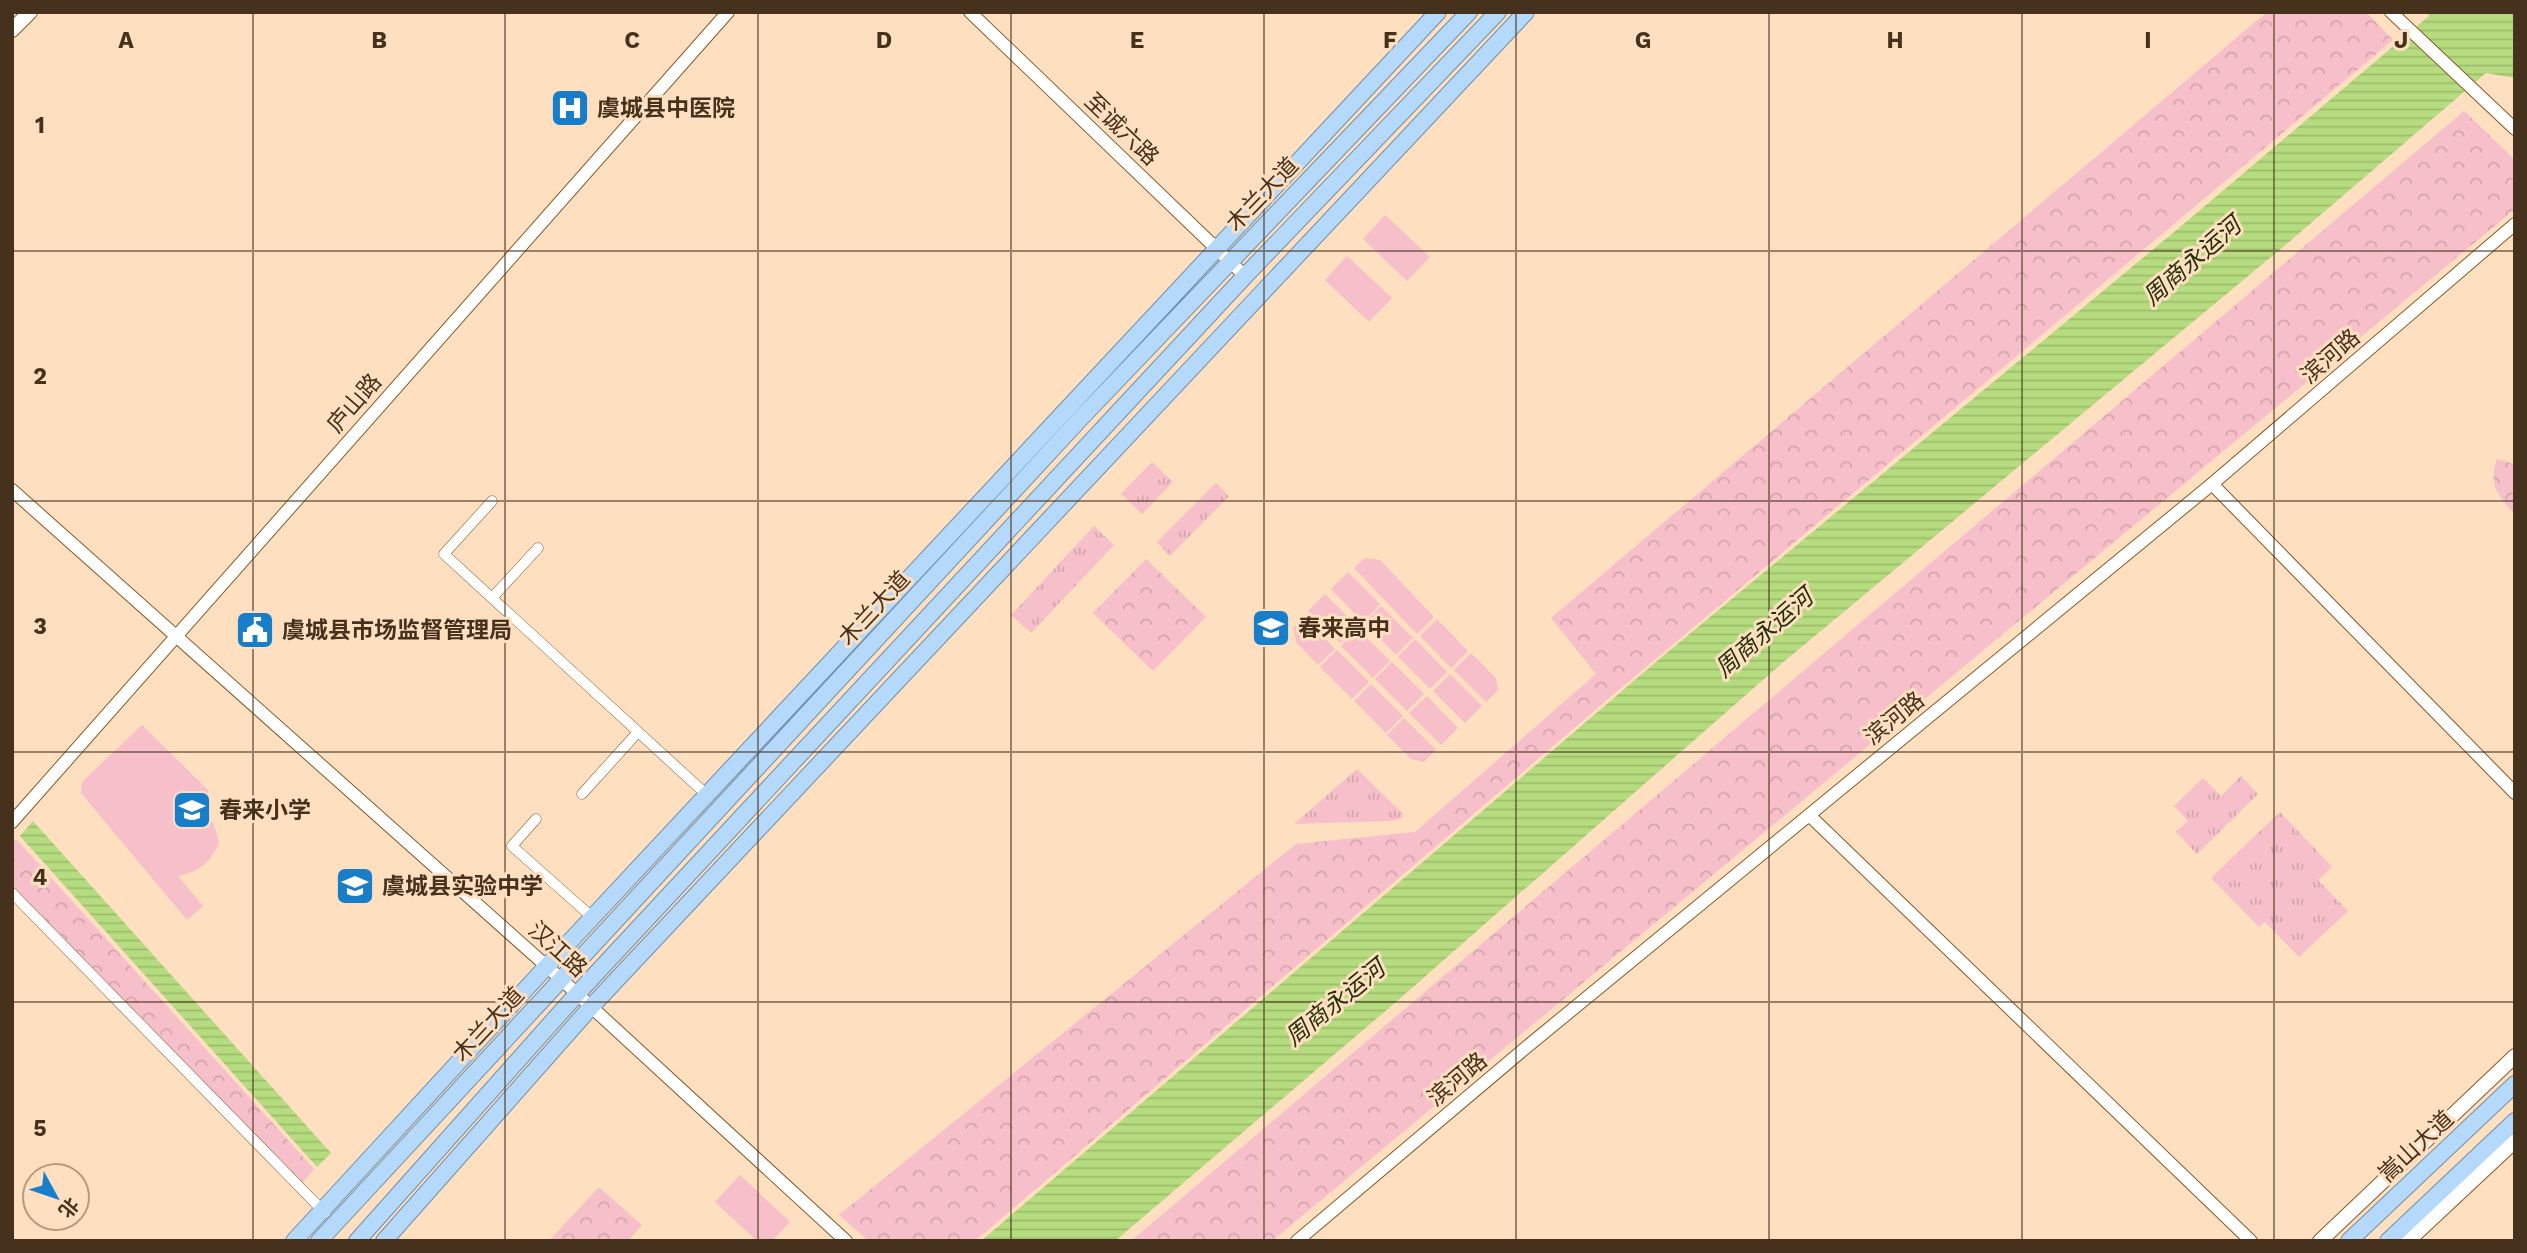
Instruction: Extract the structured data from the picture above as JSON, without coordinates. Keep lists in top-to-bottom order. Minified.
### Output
{"streets":{"main road":["木兰大道","嵩山大道"],"street":["至诚六路","滨河路","庐山路","汉江路"]},"crossings":[["至诚六路","木兰大道"],["木兰大道","汉江路"],["庐山路","汉江路"]],"water":["周商永运河"],"places":{"hospital":["虞城县中医院"],"school or university":["春来高中","春来小学","虞城县实验中学"],"public building":["虞城县市场监督管理局"]},"north":"bottom right","grid":{"columns":["A","B","C","D","E","F","G","H","I","J"],"rows":["1","2","3","4","5"]}}
